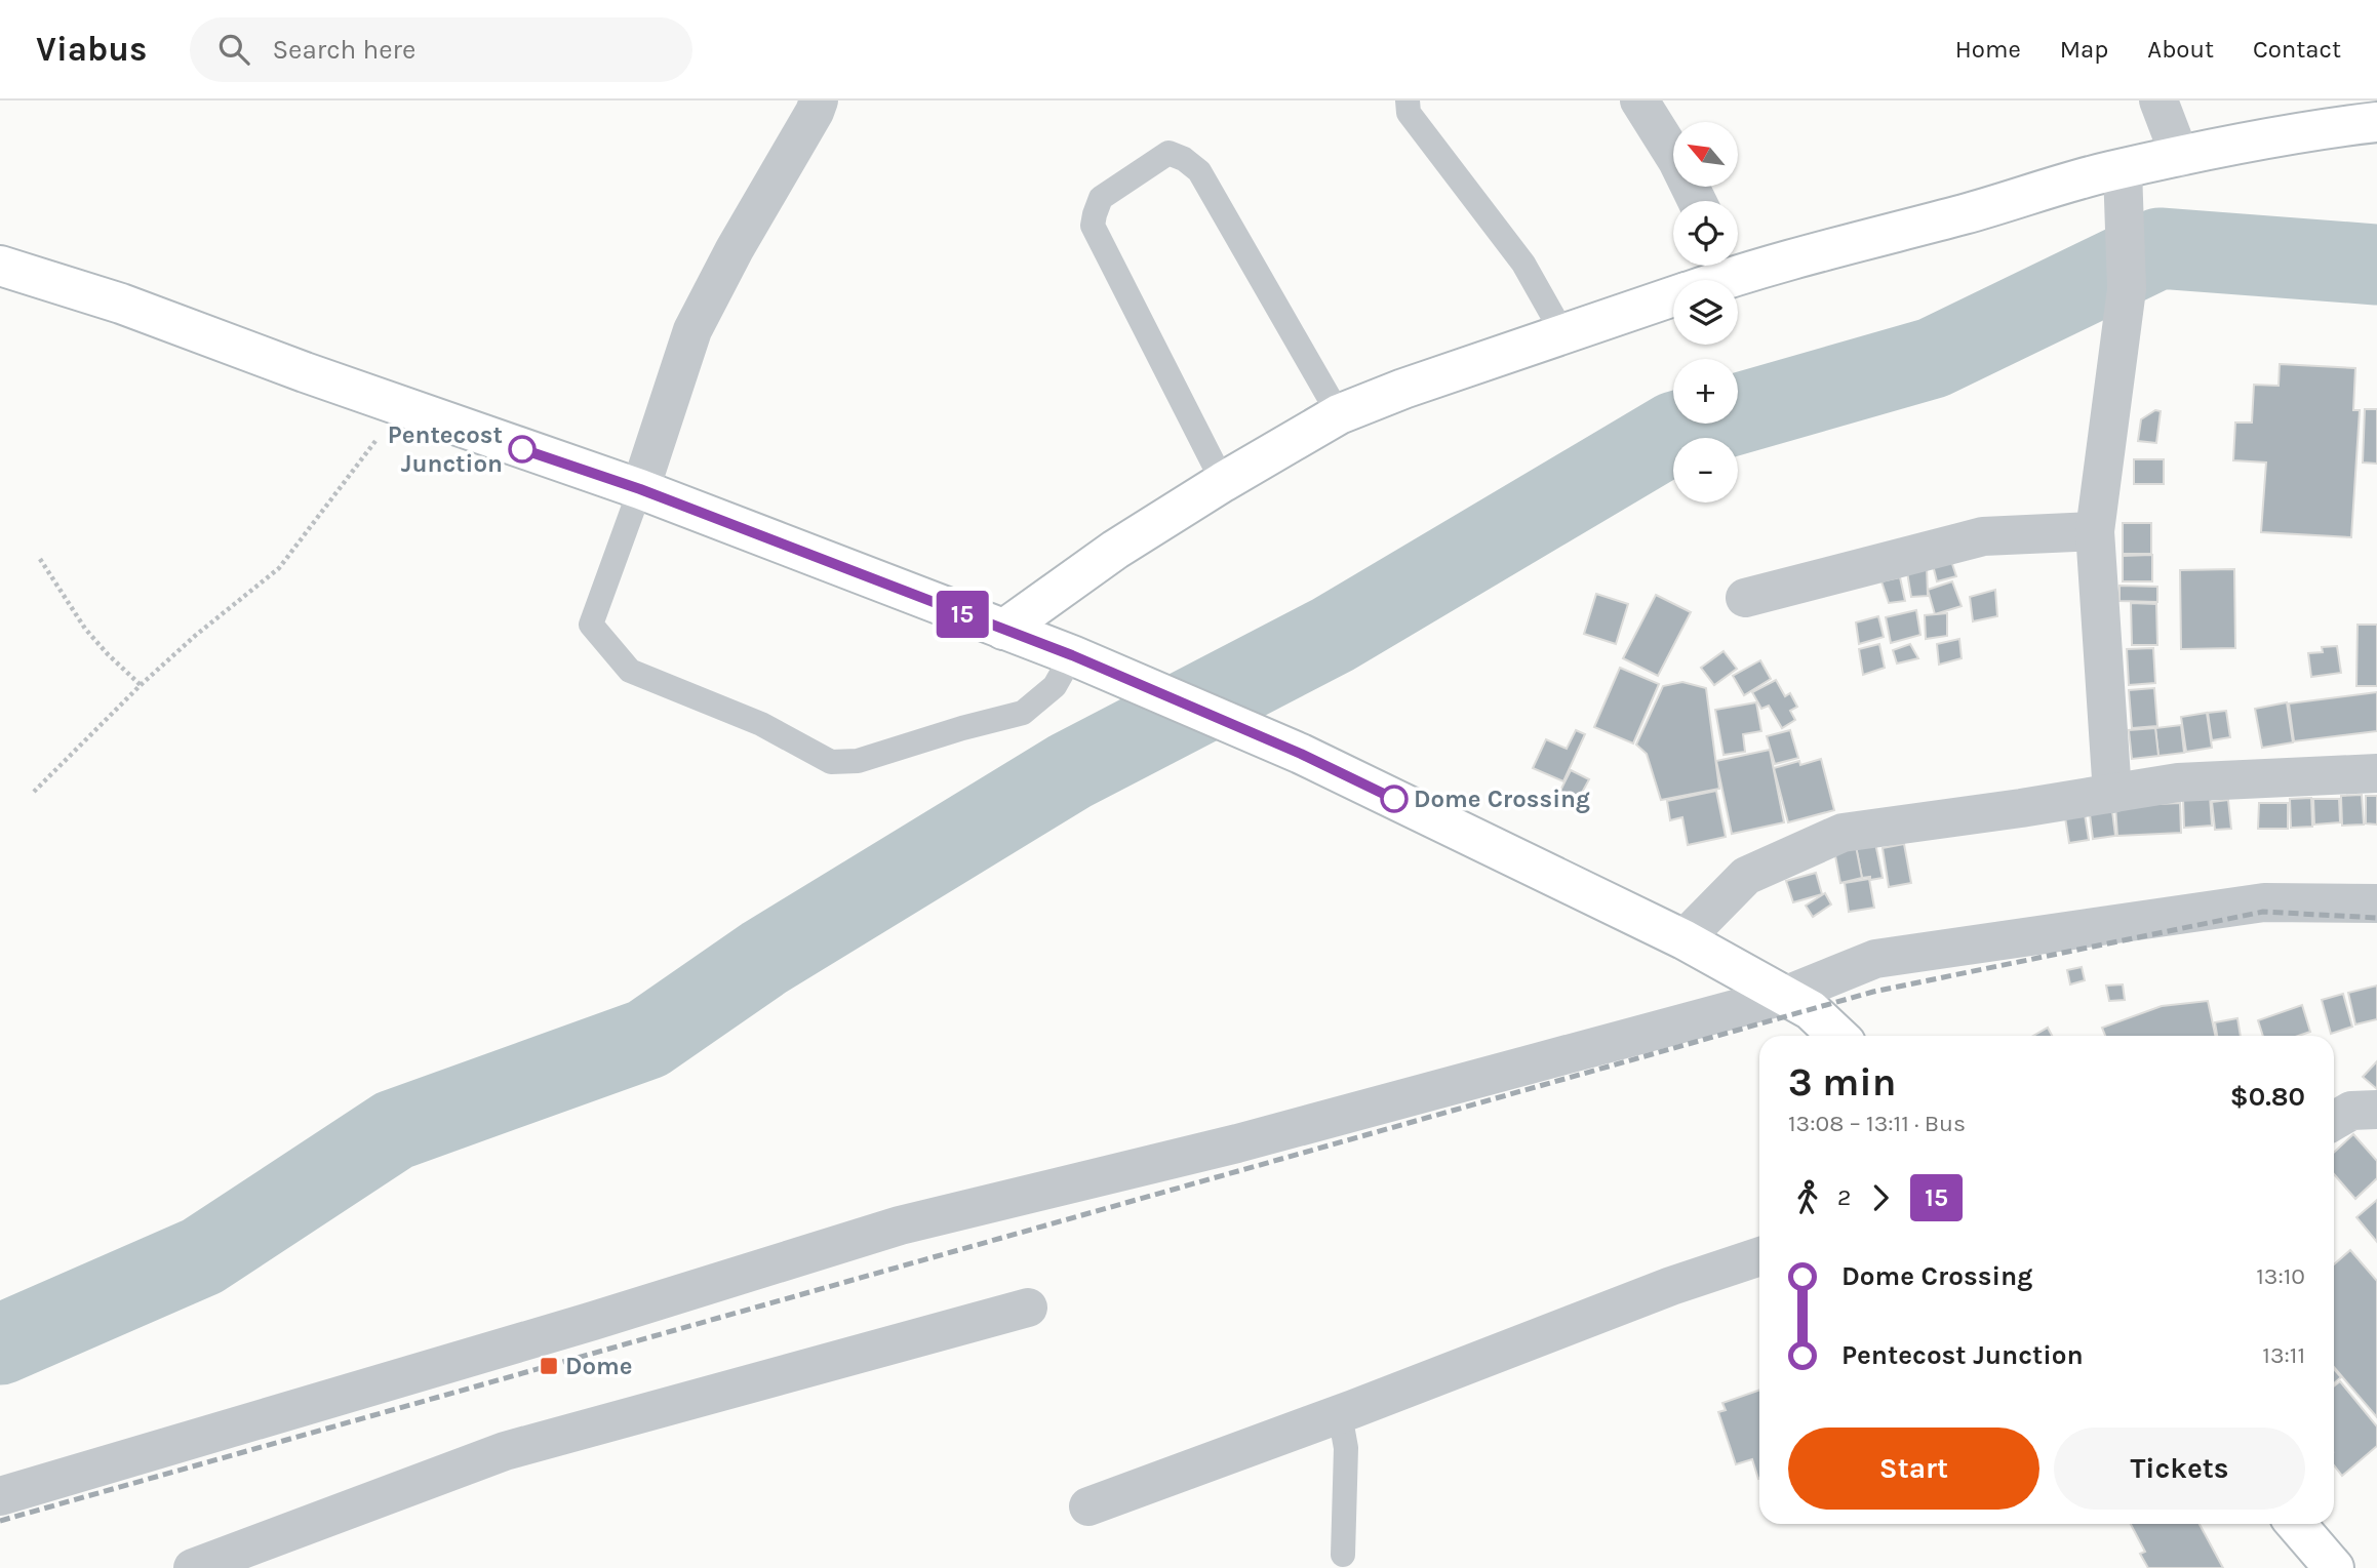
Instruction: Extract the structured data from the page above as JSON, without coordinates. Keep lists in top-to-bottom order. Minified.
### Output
{"places":{"other":["Pentecost Junction","Dome Crossing"],"transit":["Dome"]},"lines":["bus line 15"],"north":"top left","page":{"header":"Viabus","search":"Search here","nav":["Home","Map","About","Contact"],"on_map":"15","map_buttons":["+","−"],"heading":["3 min","13:08 – 13:11 · Bus","$0.80"],"legs":["2","15"],"list":[{"name":"Dome Crossing","value":"13:10"},{"name":"Pentecost Junction","value":"13:11"}],"buttons":["Start","Tickets"]}}
